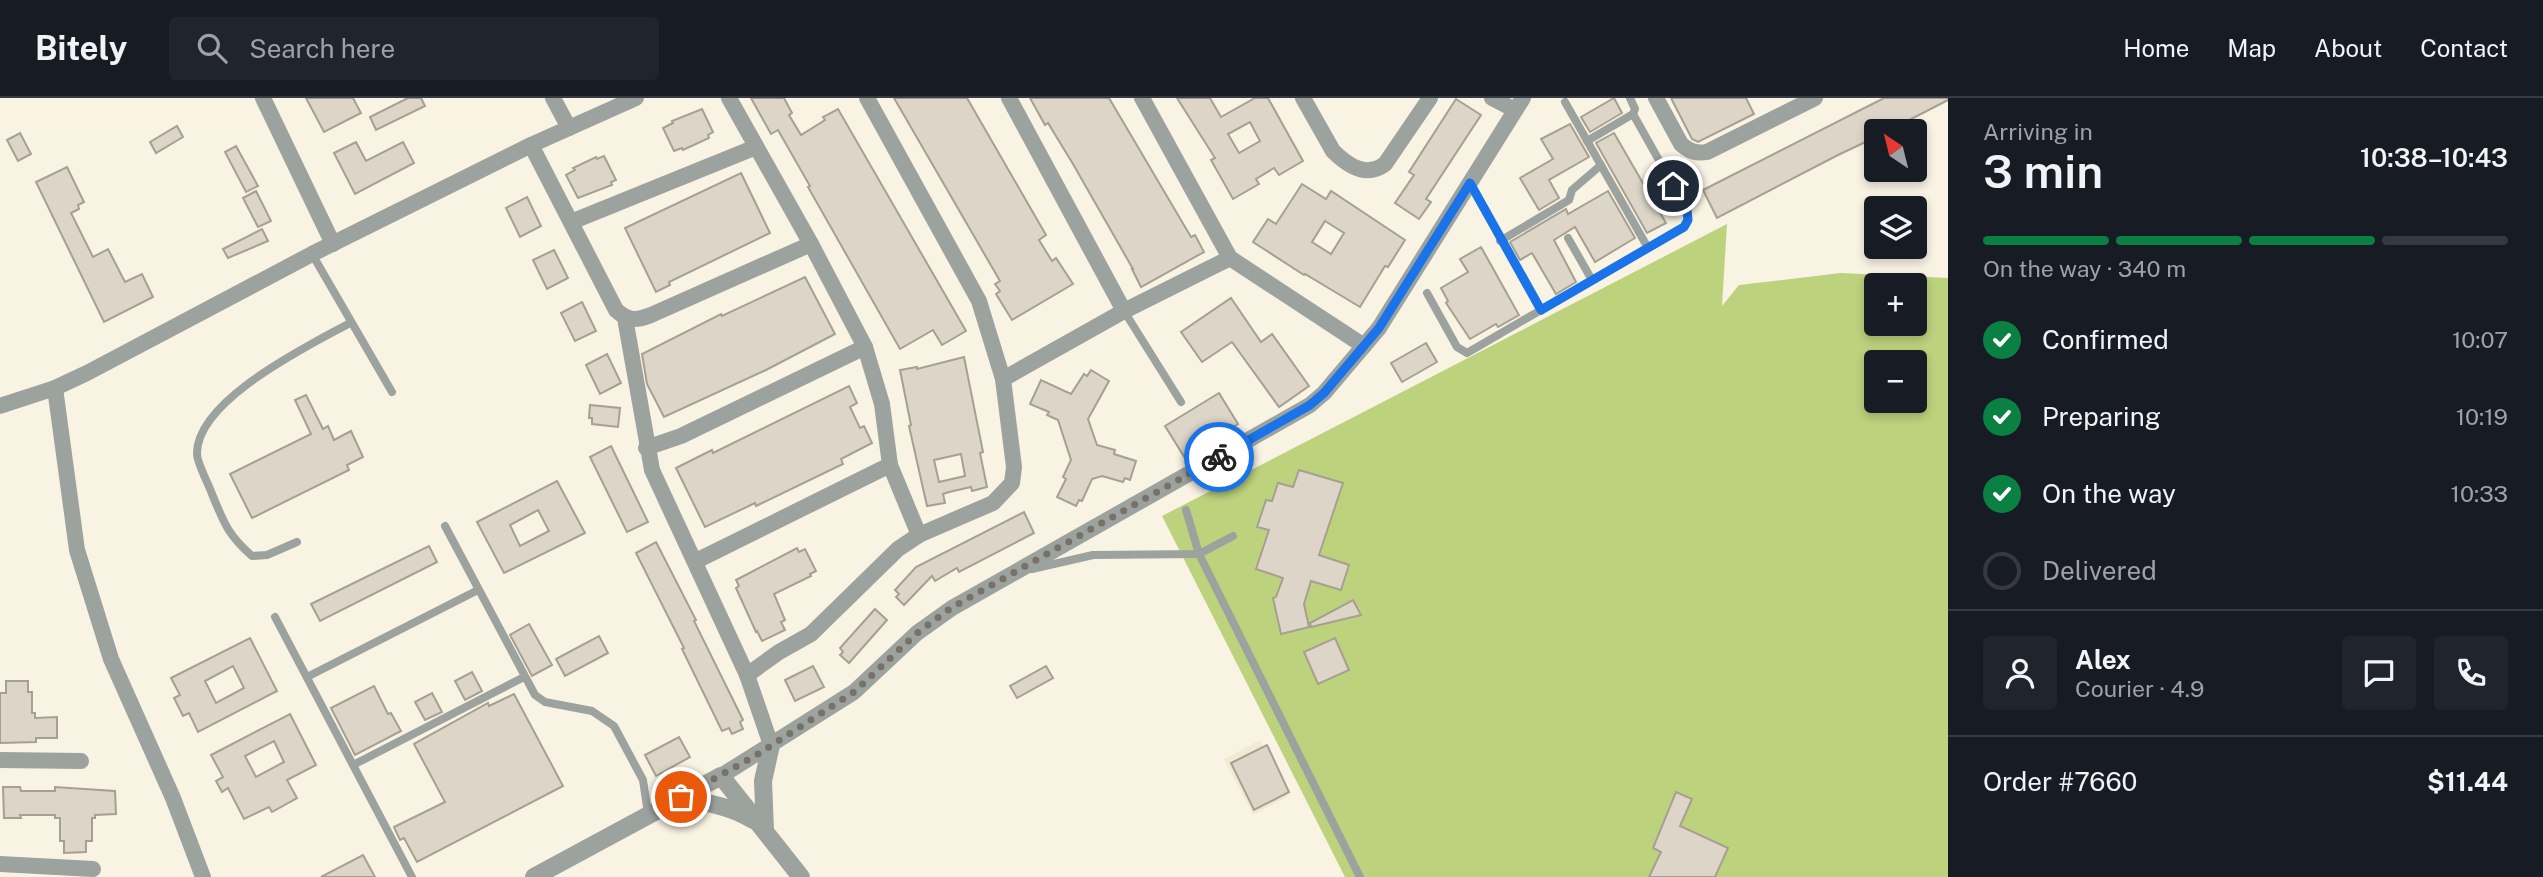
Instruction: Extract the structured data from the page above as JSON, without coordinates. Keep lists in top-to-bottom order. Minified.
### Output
{"north":"top left","page":{"header":"Bitely","search":"Search here","nav":["Home","Map","About","Contact"],"heading":["3 min","Arriving in","10:38–10:43"],"panel":["Alex","Courier · 4.9","Order #7660","$11.44"],"map_buttons":["+","−"],"bar":"On the way · 340 m","list":[["Confirmed","10:07"],["Preparing","10:19"],["On the way","10:33"],"Delivered"]}}
